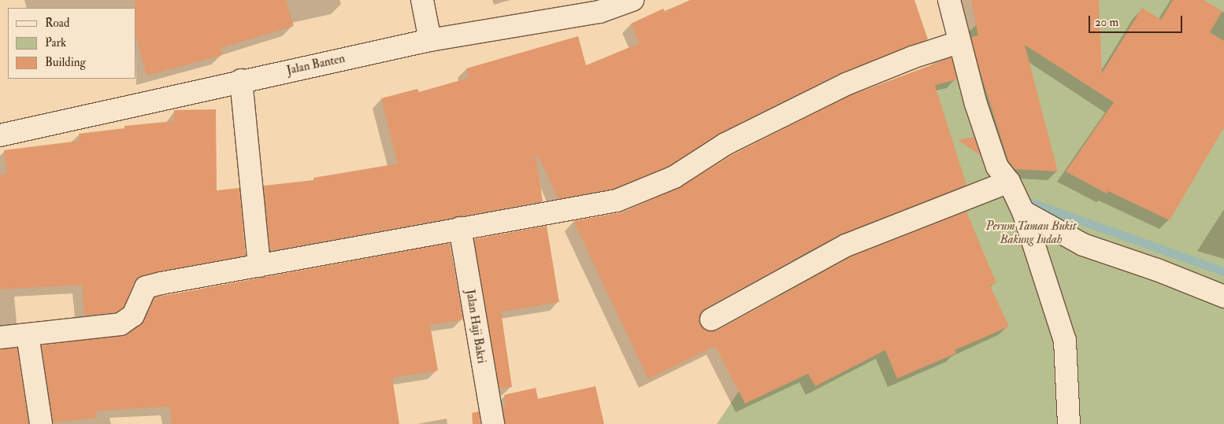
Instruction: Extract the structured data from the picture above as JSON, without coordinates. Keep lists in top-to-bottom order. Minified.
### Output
{"streets":{"street":["Jalan Banten","Jalan Haji Bakri"]},"parks":["Perum Taman Bukit Bakung Indah"],"legend":["Road","Park","Building"],"scale_bar":"20 m"}
